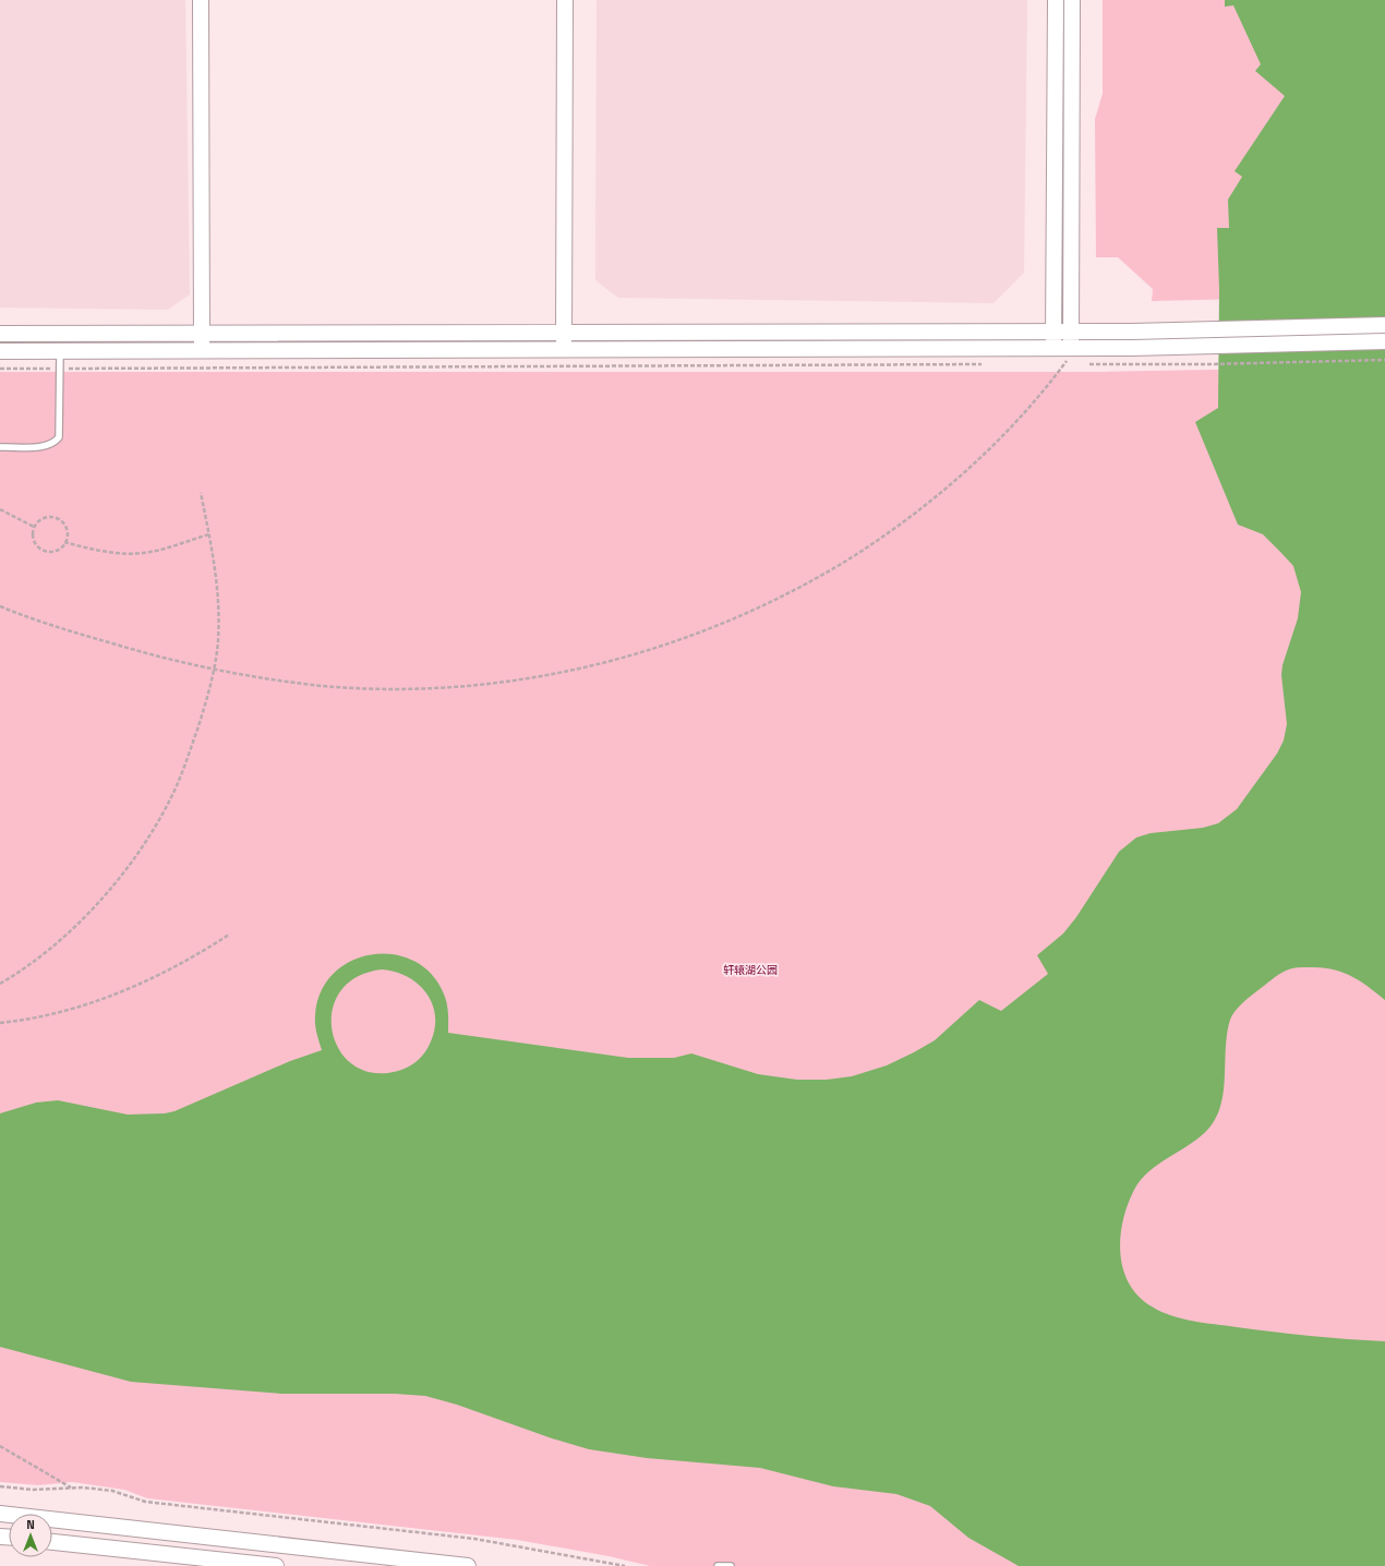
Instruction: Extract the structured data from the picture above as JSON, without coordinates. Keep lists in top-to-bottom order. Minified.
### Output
{"parks":["轩辕湖公园"],"north":"top"}
